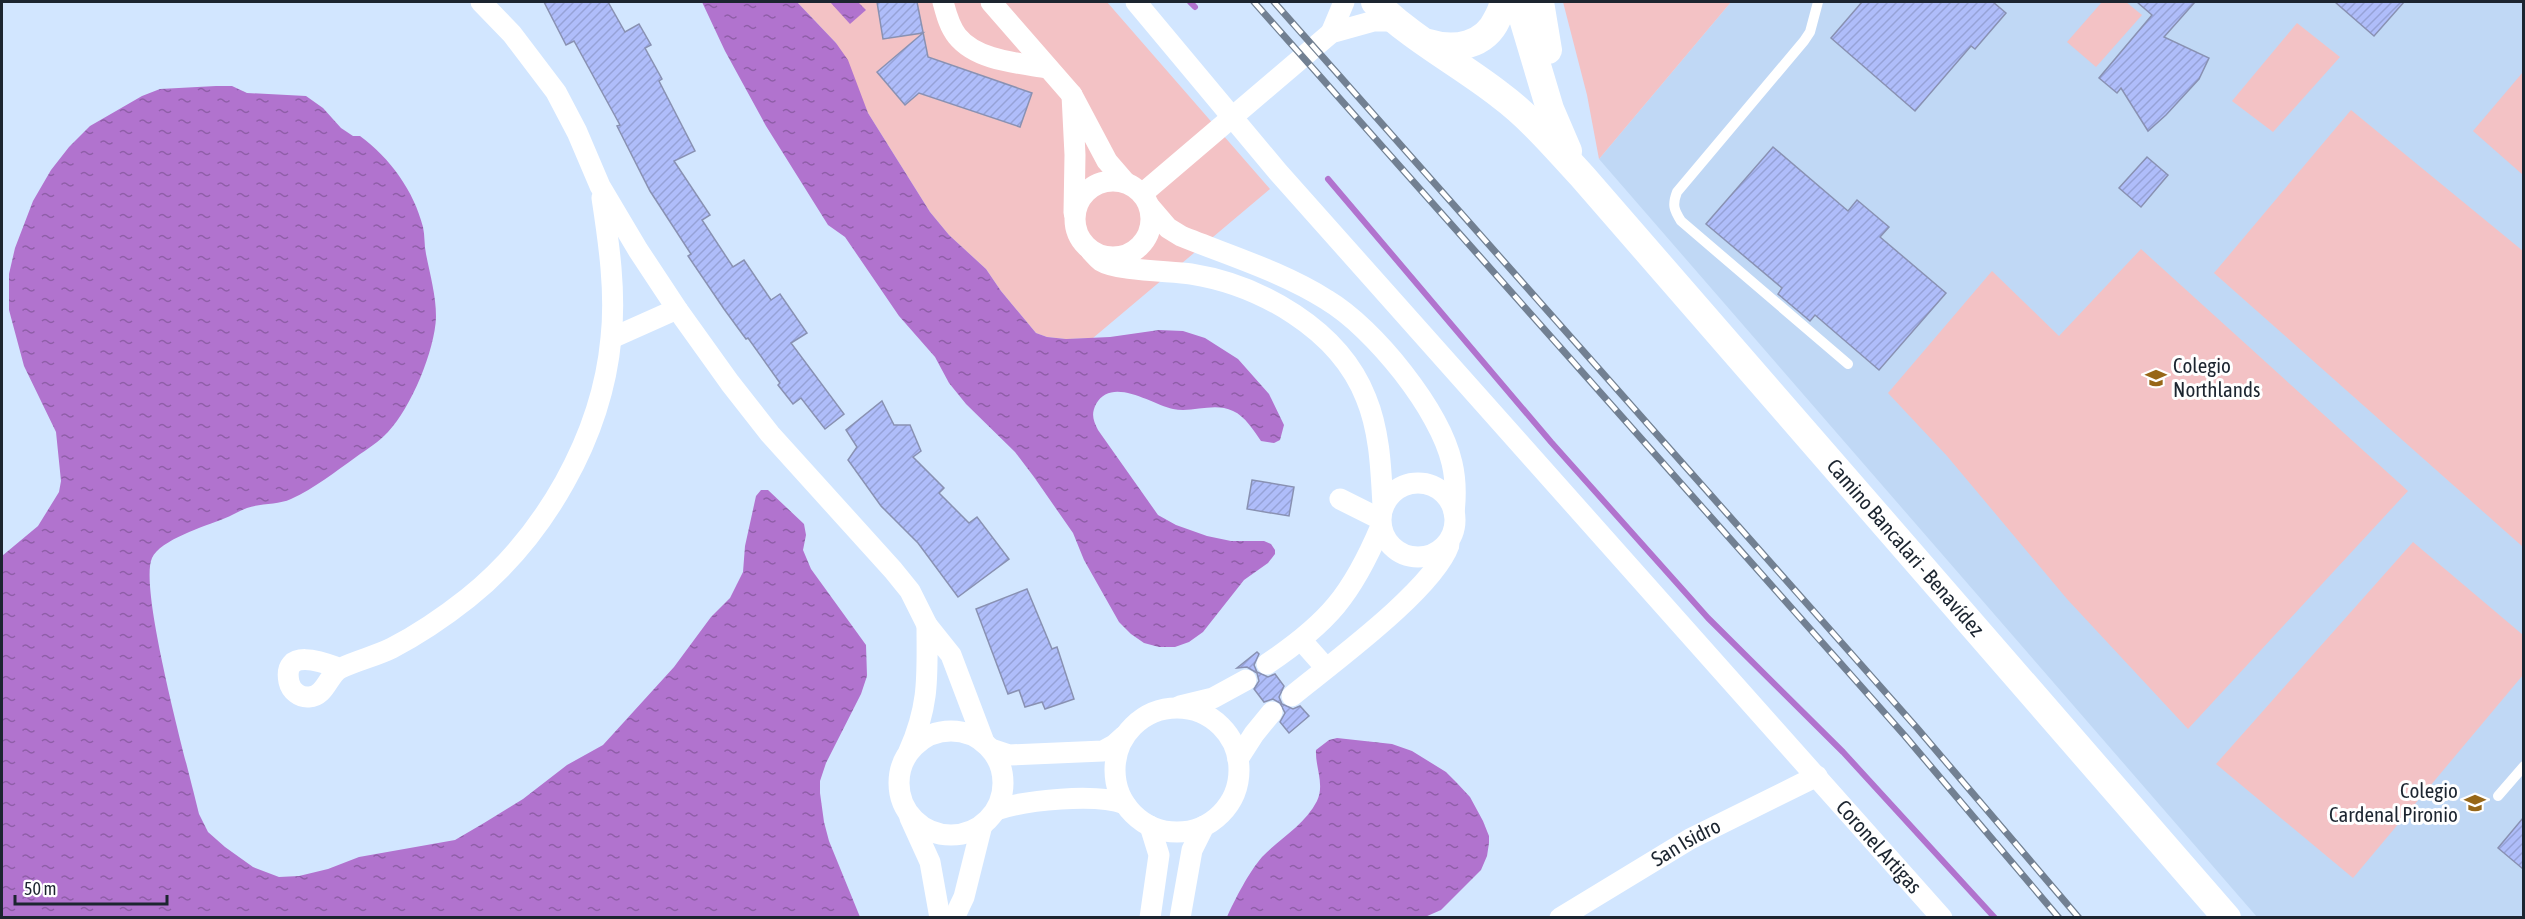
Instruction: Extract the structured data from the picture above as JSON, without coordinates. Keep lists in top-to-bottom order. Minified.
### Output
{"streets":{"main road":["Camino Bancalari - Benavídez"],"street":["San Isidro","Coronel Artigas"]},"crossings":[["San Isidro","Coronel Artigas"]],"places":{"school or university":["Colegio Northlands","Colegio Cardenal Pironio"]},"scale_bar":"50 m"}
